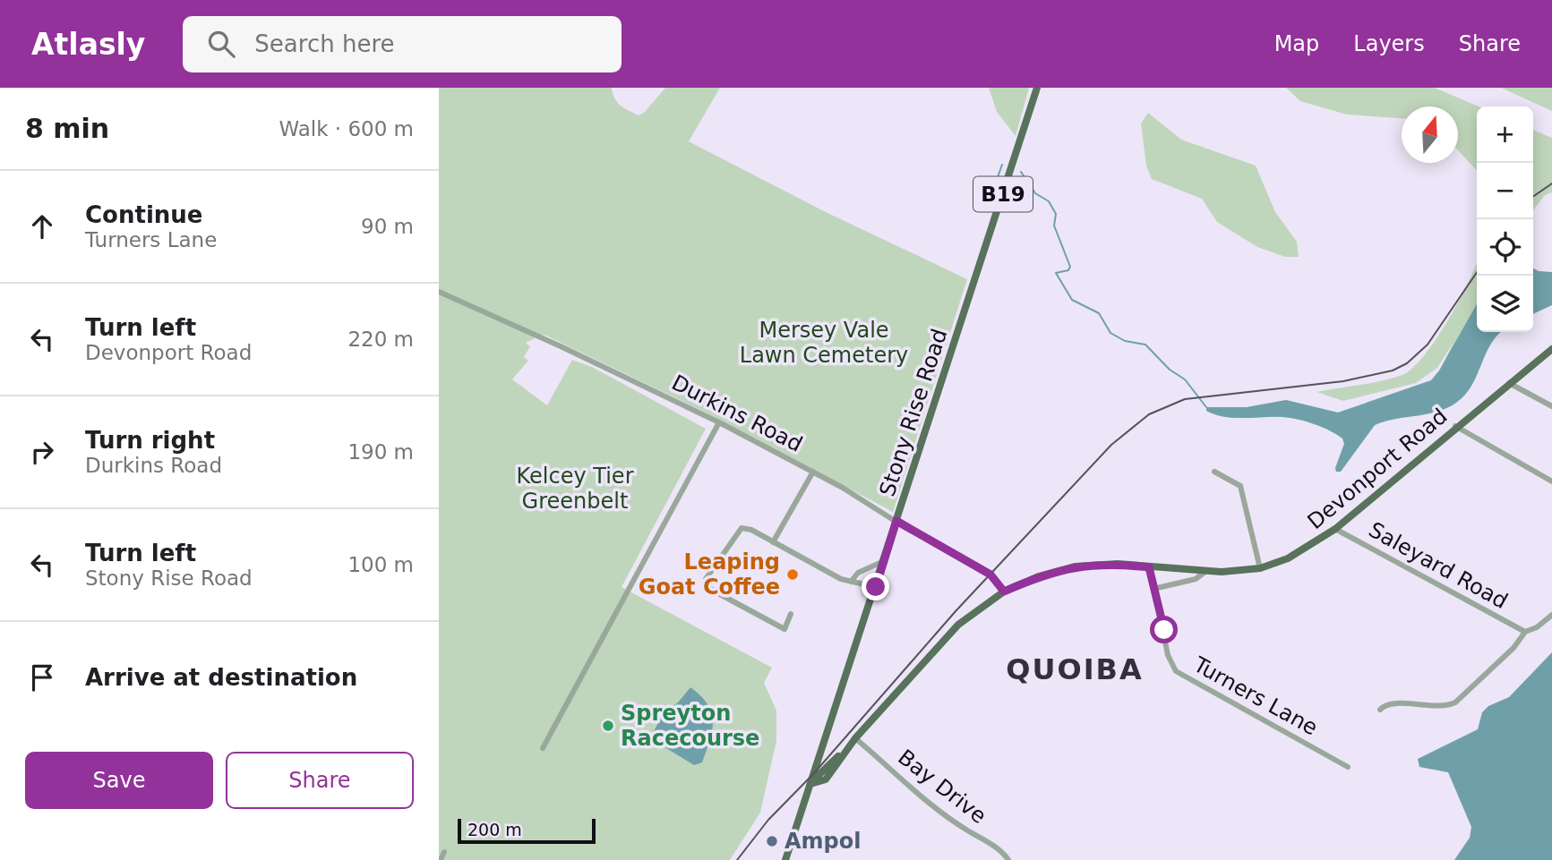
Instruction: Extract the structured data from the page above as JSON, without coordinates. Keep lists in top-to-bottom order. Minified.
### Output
{"streets":{"main road":["B19","Stony Rise Road","Devonport Road"],"street":["Durkins Road","Saleyard Road","Turners Lane","Bay Drive"]},"crossings":[["B19","Stony Rise Road"],["B19","Devonport Road"],["Stony Rise Road","Durkins Road"],["Stony Rise Road","Devonport Road"],["Durkins Road","Devonport Road"],["Devonport Road","Saleyard Road"],["Devonport Road","Turners Lane"],["Devonport Road","Bay Drive"]],"districts":["QUOIBA"],"parks":["Mersey Vale Lawn Cemetery","Kelcey Tier Greenbelt"],"places":["Leaping Goat Coffee","Spreyton Racecourse","Ampol"],"scale_bar":"200 m","north":"top","page":{"header":"Atlasly","search":"Search here","nav":["Map","Layers","Share"],"heading":["8 min","Walk · 600 m"],"map_buttons":["+","−"],"list":[["Continue","Turners Lane","90 m"],["Turn left","Devonport Road","220 m"],["Turn right","Durkins Road","190 m"],["Turn left","Stony Rise Road","100 m"],"Arrive at destination"],"buttons":["Save","Share"],"scale":"200 m"}}
